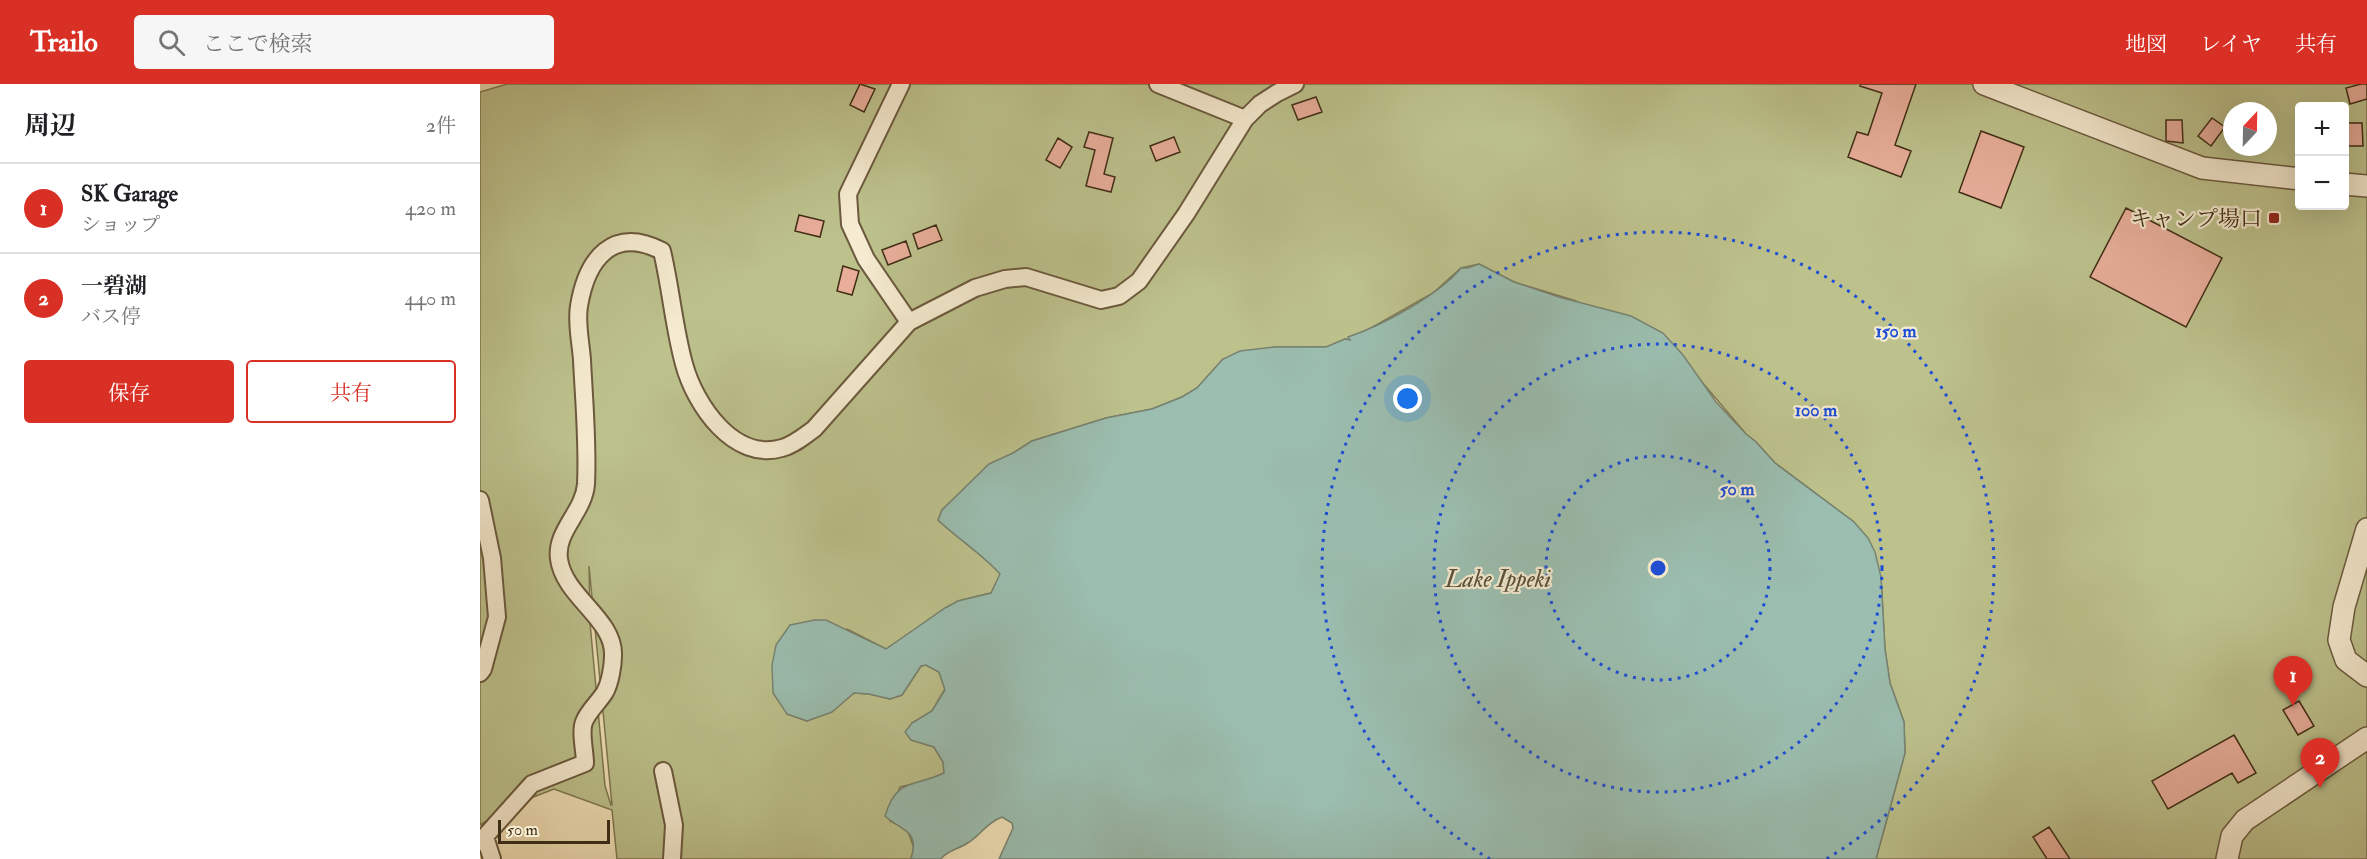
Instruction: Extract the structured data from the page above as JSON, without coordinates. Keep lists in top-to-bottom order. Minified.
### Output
{"water":["Lake Ippeki"],"places":{"transit":["キャンプ場口"]},"scale_bar":"50 m","north":"top","page":{"header":"Trailo","search":"ここで検索","nav":["地図","レイヤ","共有"],"heading":["周辺","2件"],"map_buttons":["+","−"],"list":[{"mark":"1","name":"SK Garage","note":"ショップ","value":"420 m"},{"mark":"2","name":"一碧湖","note":"バス停","value":"440 m"}],"buttons":["保存","共有"],"pins":["1","2"],"scale":"50 m"},"rings":["150 m","100 m","50 m"]}
